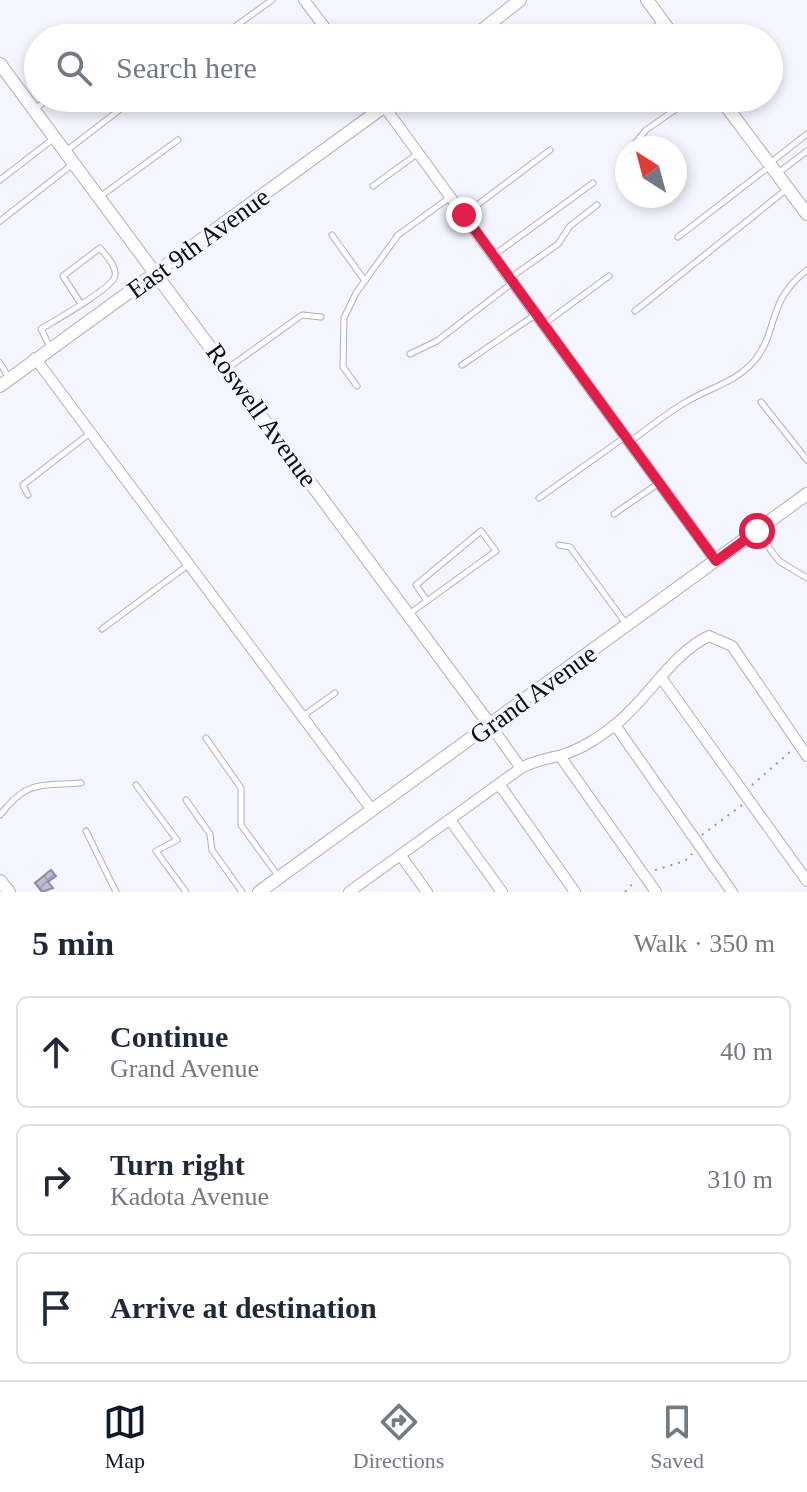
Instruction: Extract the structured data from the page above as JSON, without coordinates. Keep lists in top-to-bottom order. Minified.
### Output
{"streets":{"street":["East 9th Avenue","Roswell Avenue","Grand Avenue"]},"crossings":[["East 9th Avenue","Roswell Avenue"],["Roswell Avenue","Grand Avenue"]],"north":"top left","page":{"search":"Search here","heading":["5 min","Walk · 350 m"],"list":[["Continue","Grand Avenue","40 m"],["Turn right","Kadota Avenue","310 m"],"Arrive at destination"],"nav":["Map","Directions","Saved"]}}
